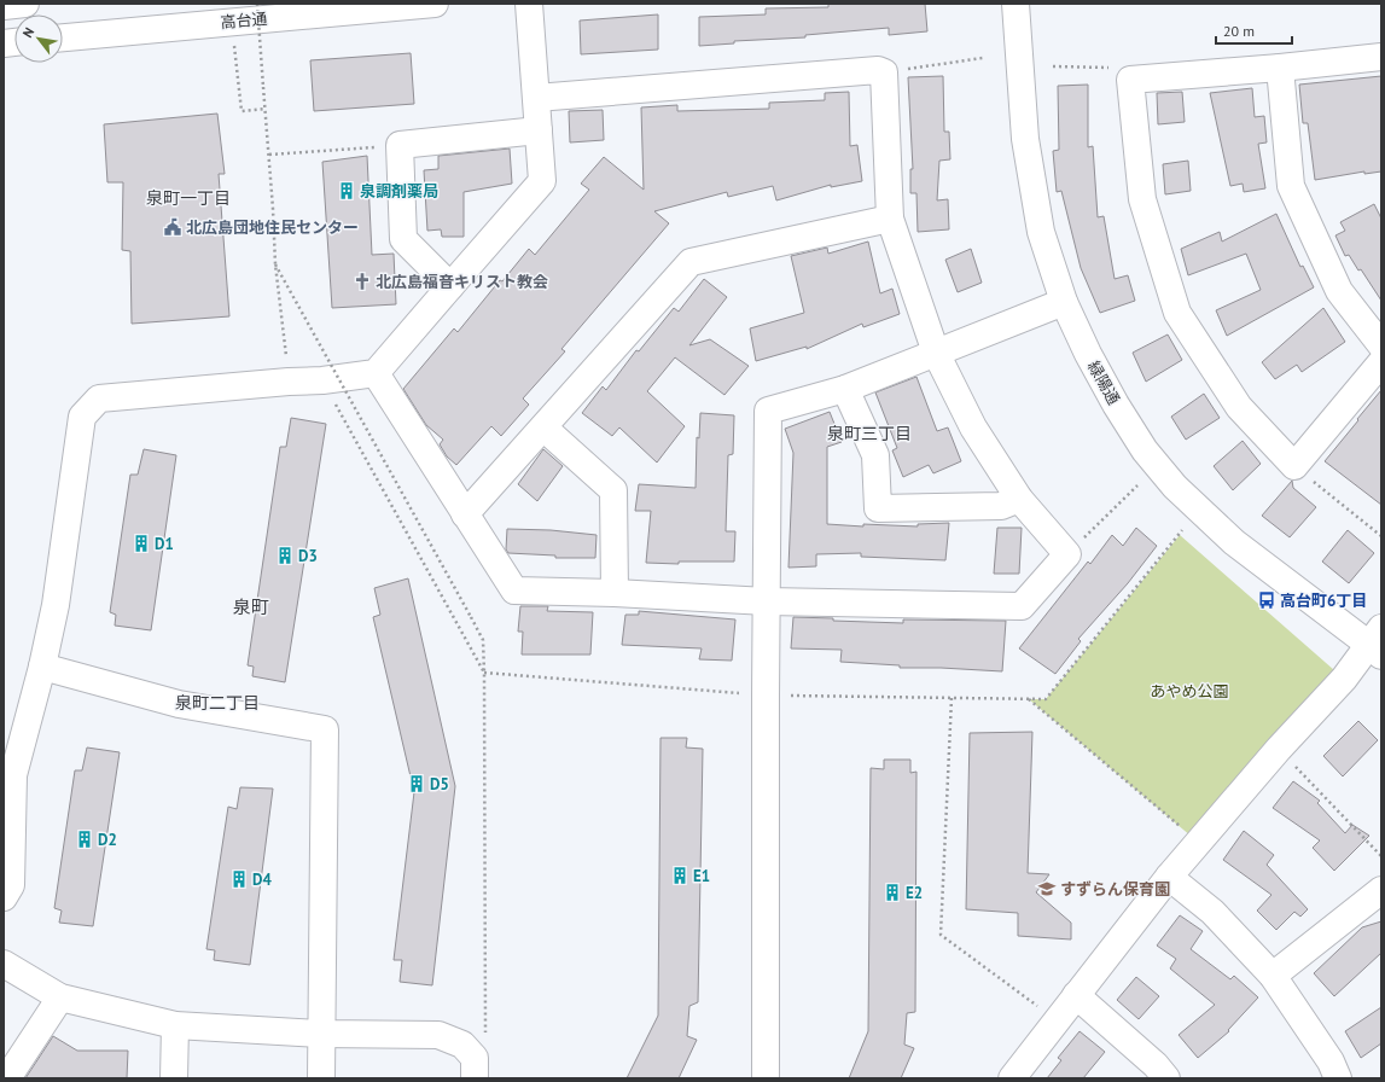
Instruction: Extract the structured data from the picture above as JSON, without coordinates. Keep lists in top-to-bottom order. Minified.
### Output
{"streets":{"street":["高台通","緑陽通"]},"districts":["泉町一丁目","泉町三丁目","泉町","泉町二丁目"],"parks":["あやめ公園"],"places":{"building":["泉調剤薬局","D1","D3","D5","D2","E1","D4","E2"],"public building":["北広島団地住民センター"],"church":["北広島福音キリスト教会"],"bus stop":["高台町6丁目"],"school or university":["すずらん保育園"]},"scale_bar":"20 m","north":"top left"}
